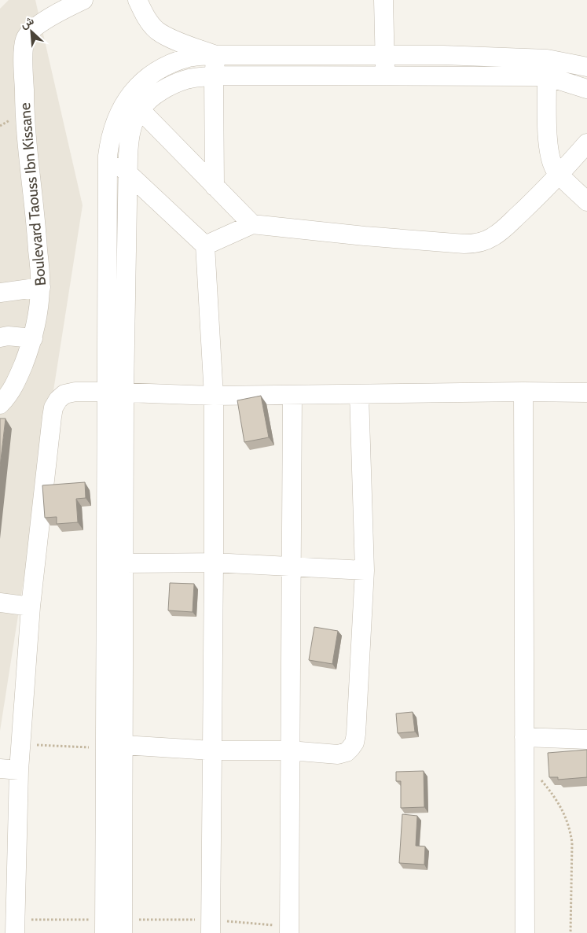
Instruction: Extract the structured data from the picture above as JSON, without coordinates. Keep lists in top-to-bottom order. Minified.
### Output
{"streets":{"street":["Boulevard Taouss Ibn Kissane"]},"north":"top left"}
